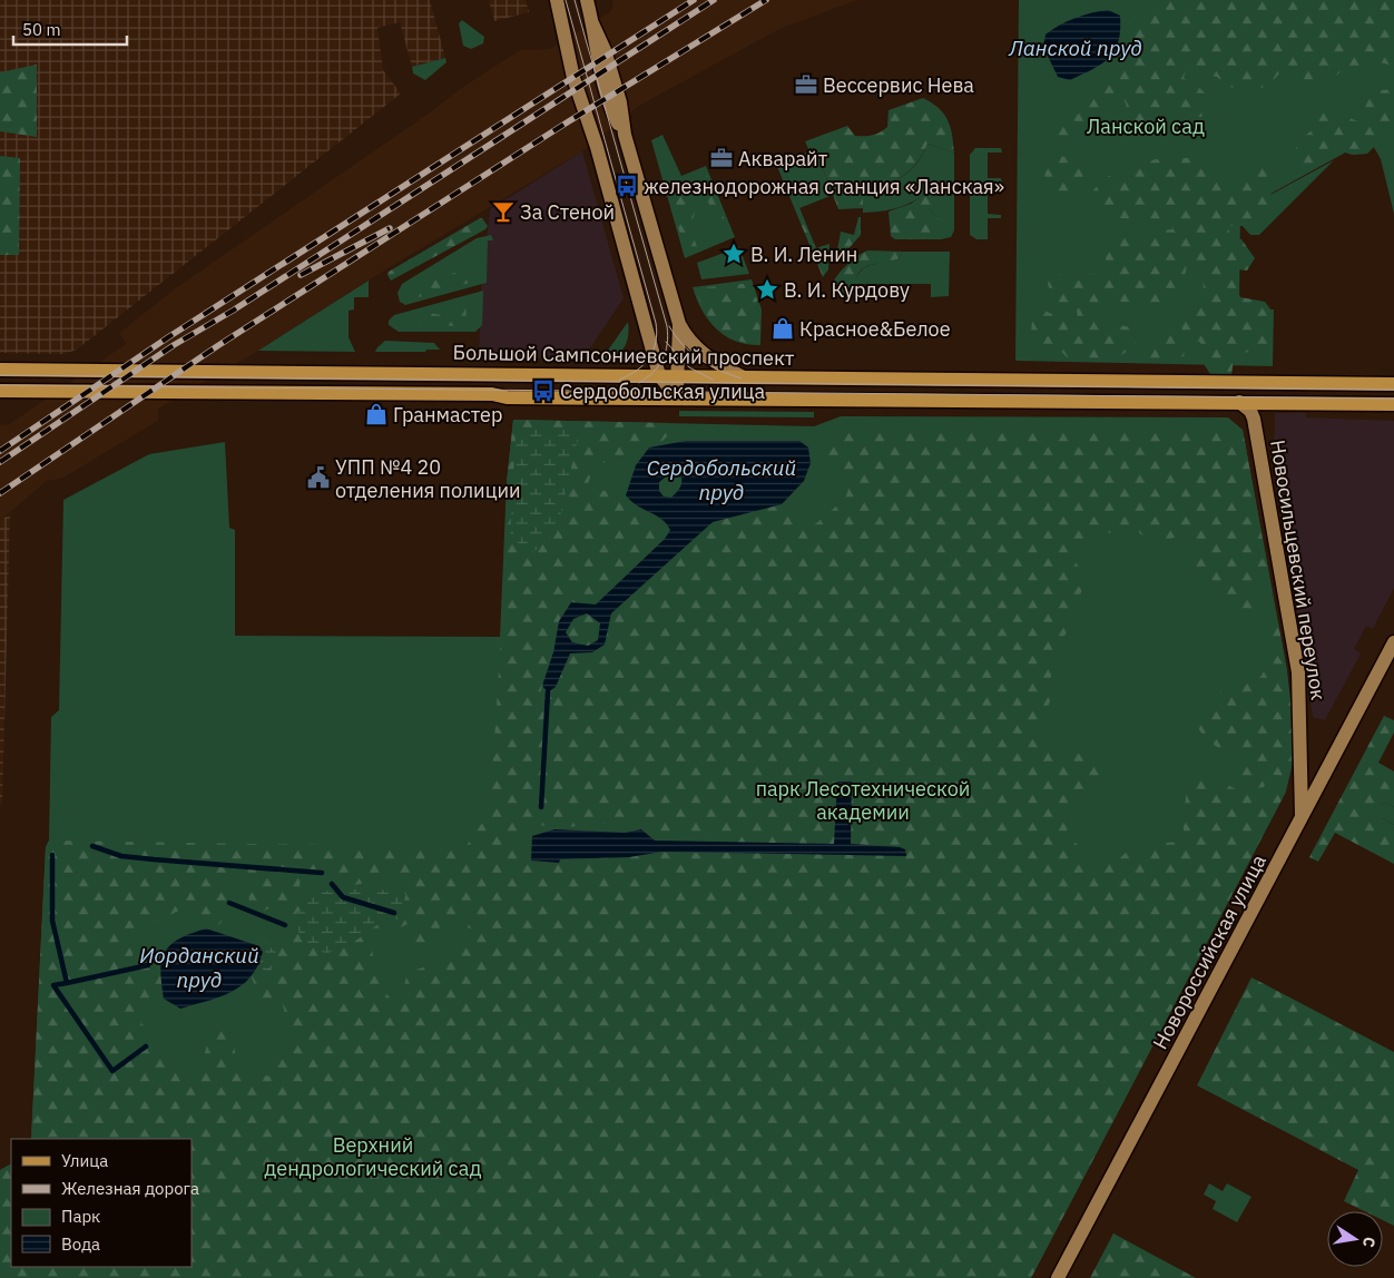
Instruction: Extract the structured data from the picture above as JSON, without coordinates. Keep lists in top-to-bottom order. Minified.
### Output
{"streets":{"main road":["Большой Сампсониевский проспект","Новосильцевский переулок","Новороссийская улица"]},"crossings":[["Большой Сампсониевский проспект","Новосильцевский переулок"],["Новосильцевский переулок","Новороссийская улица"]],"water":["Ланской пруд","Сердобольский пруд","Иорданский пруд"],"parks":["Ланской сад","парк Лесотехнической академии","Верхний дендрологический сад"],"places":{"office":["Вессервис Нева","Акварайт"],"bus stop":["железнодорожная станция «Ланская»","Сердобольская улица"],"bar":["За Стеной"],"place":["В. И. Ленин","В. И. Курдову"],"shop":["Красное&Белое","Гранмастер"],"public building":["УПП №4 20 отделения полиции"]},"legend":["Улица","Железная дорога","Парк","Вода"],"scale_bar":"50 m","north":"right"}
